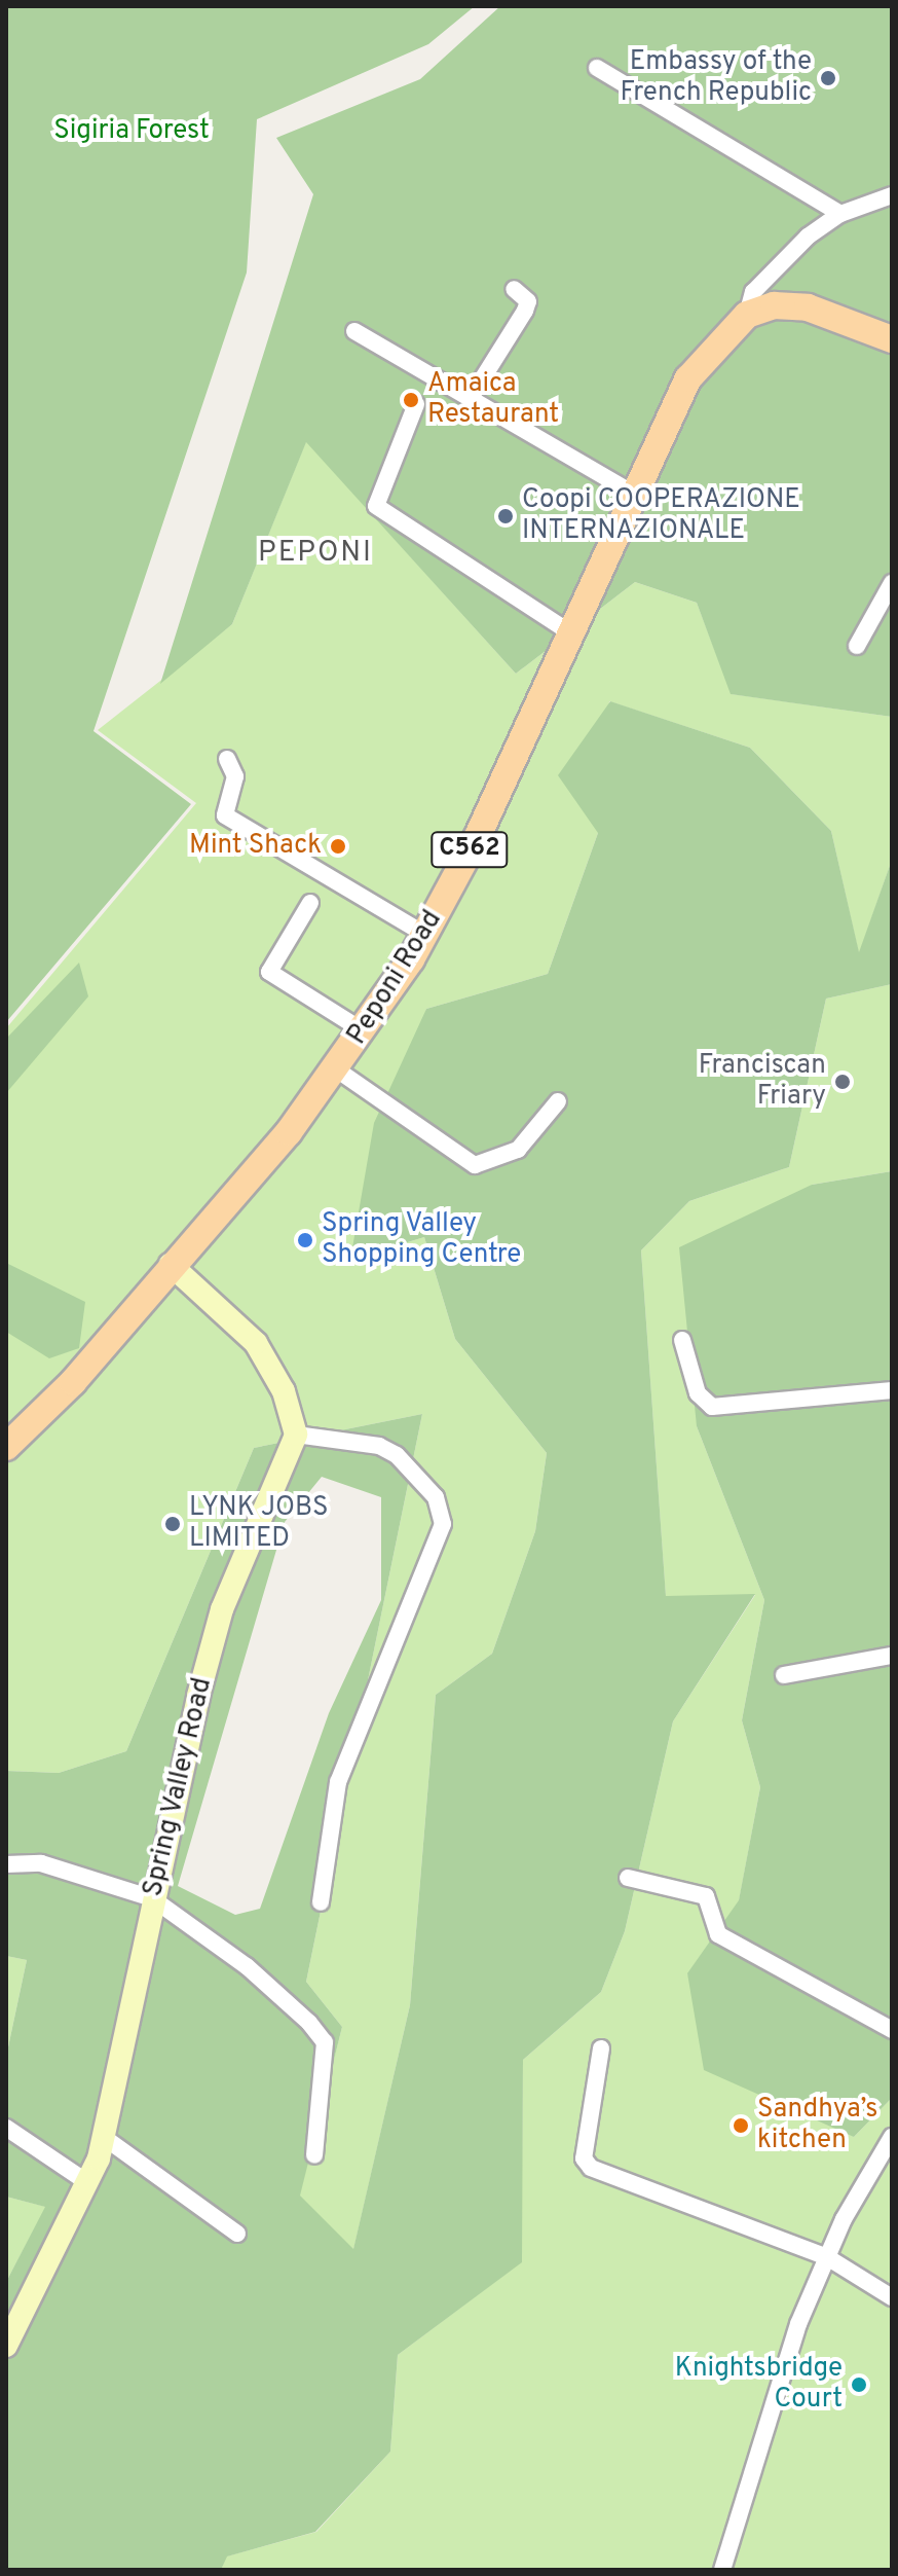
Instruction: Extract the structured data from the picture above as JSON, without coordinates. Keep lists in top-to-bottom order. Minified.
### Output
{"streets":{"main road":["C562","Peponi Road"],"street":["Spring Valley Road"]},"districts":["PEPONI"],"parks":["Sigiria Forest"],"places":["Embassy of the French Republic","Amaica Restaurant","Coopi COOPERAZIONE INTERNAZIONALE","Mint Shack","Franciscan Friary","Spring Valley Shopping Centre","LYNK JOBS LIMITED","Sandhya’s kitchen","Knightsbridge Court"]}
